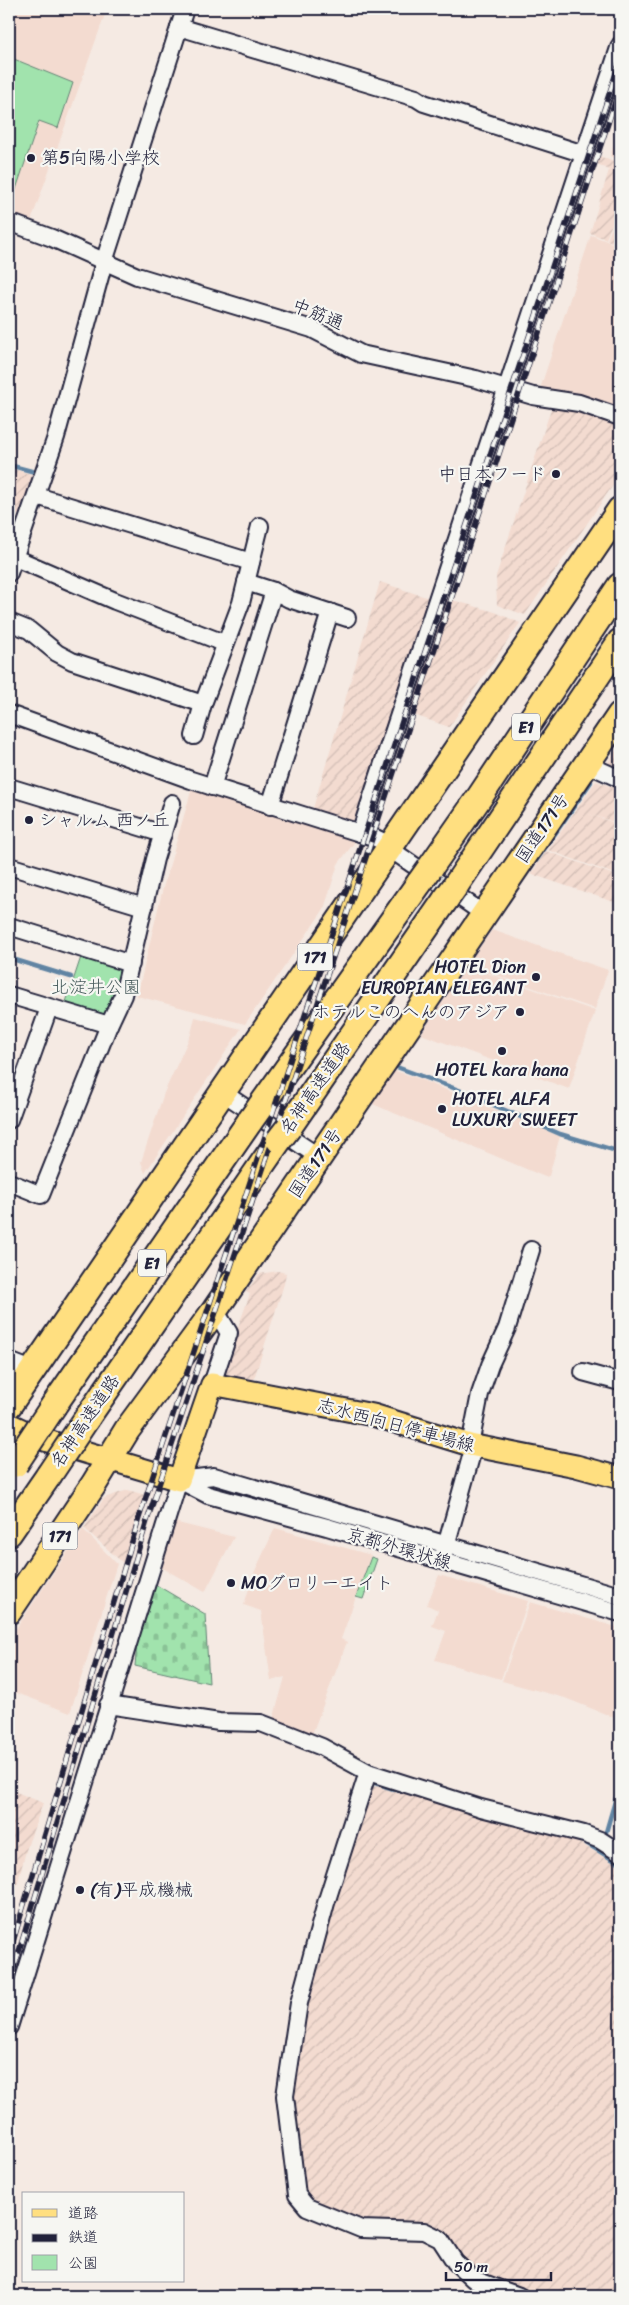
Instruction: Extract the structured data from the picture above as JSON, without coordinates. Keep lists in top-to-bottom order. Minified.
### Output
{"streets":{"highway":["E1","国道171号","171","名神高速道路"],"main road":["志水西向日停車場線","京都外環状線"],"street":["中筋通"]},"crossings":[["国道171号","京都外環状線"]],"parks":["北淀井公園"],"places":["第5向陽小学校","中日本フード","シャルム 西ノ丘","HOTEL Dion EUROPIAN ELEGANT","ホテルこのへんのアジア","HOTEL kara hana","HOTEL ALFA LUXURY SWEET","MOグロリーエイト","(有)平成機械"],"legend":["道路","鉄道","公園"],"scale_bar":"50 m"}
